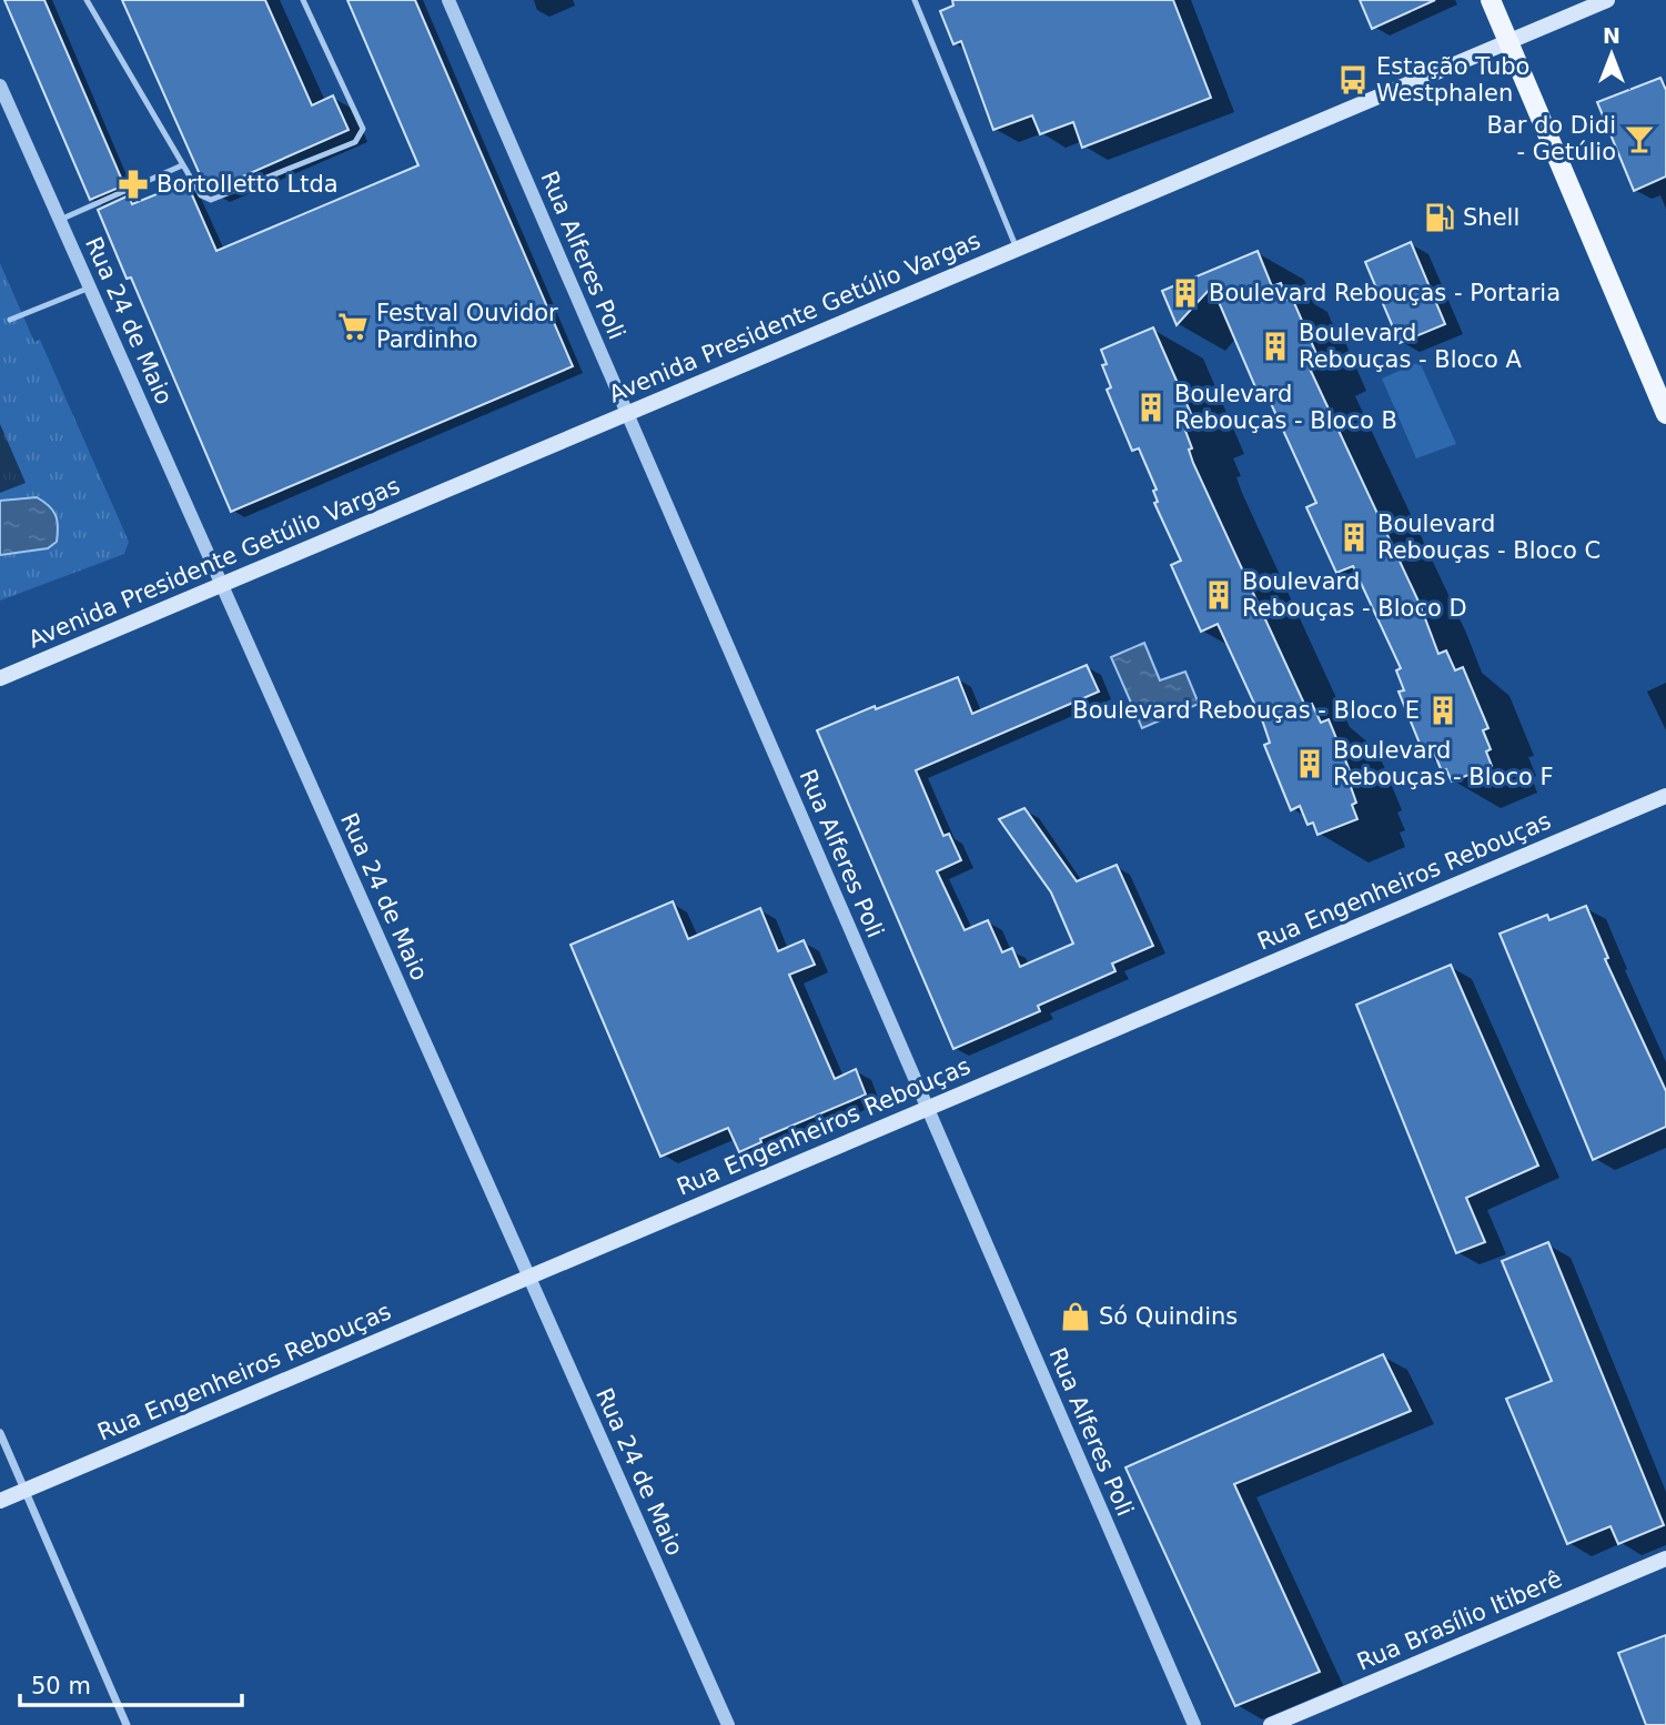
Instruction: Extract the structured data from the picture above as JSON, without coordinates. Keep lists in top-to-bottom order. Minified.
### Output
{"streets":{"main road":["Avenida Presidente Getúlio Vargas","Rua Engenheiros Rebouças","Rua Brasílio Itiberê"],"street":["Rua Alferes Poli","Rua 24 de Maio"]},"crossings":[["Rua Alferes Poli","Avenida Presidente Getúlio Vargas"],["Rua Alferes Poli","Rua Engenheiros Rebouças"],["Avenida Presidente Getúlio Vargas","Rua 24 de Maio"],["Rua 24 de Maio","Rua Engenheiros Rebouças"]],"places":{"bus stop":["Estação Tubo Westphalen"],"bar":["Bar do Didi - Getúlio"],"pharmacy":["Bortolletto Ltda"],"fuel station":["Shell"],"building":["Boulevard Rebouças - Portaria","Boulevard Rebouças - Bloco A","Boulevard Rebouças - Bloco B","Boulevard Rebouças - Bloco C","Boulevard Rebouças - Bloco D","Boulevard Rebouças - Bloco E","Boulevard Rebouças - Bloco F"],"supermarket":["Festval Ouvidor Pardinho"],"shop":["Só Quindins"]},"scale_bar":"50 m","north":"top"}
